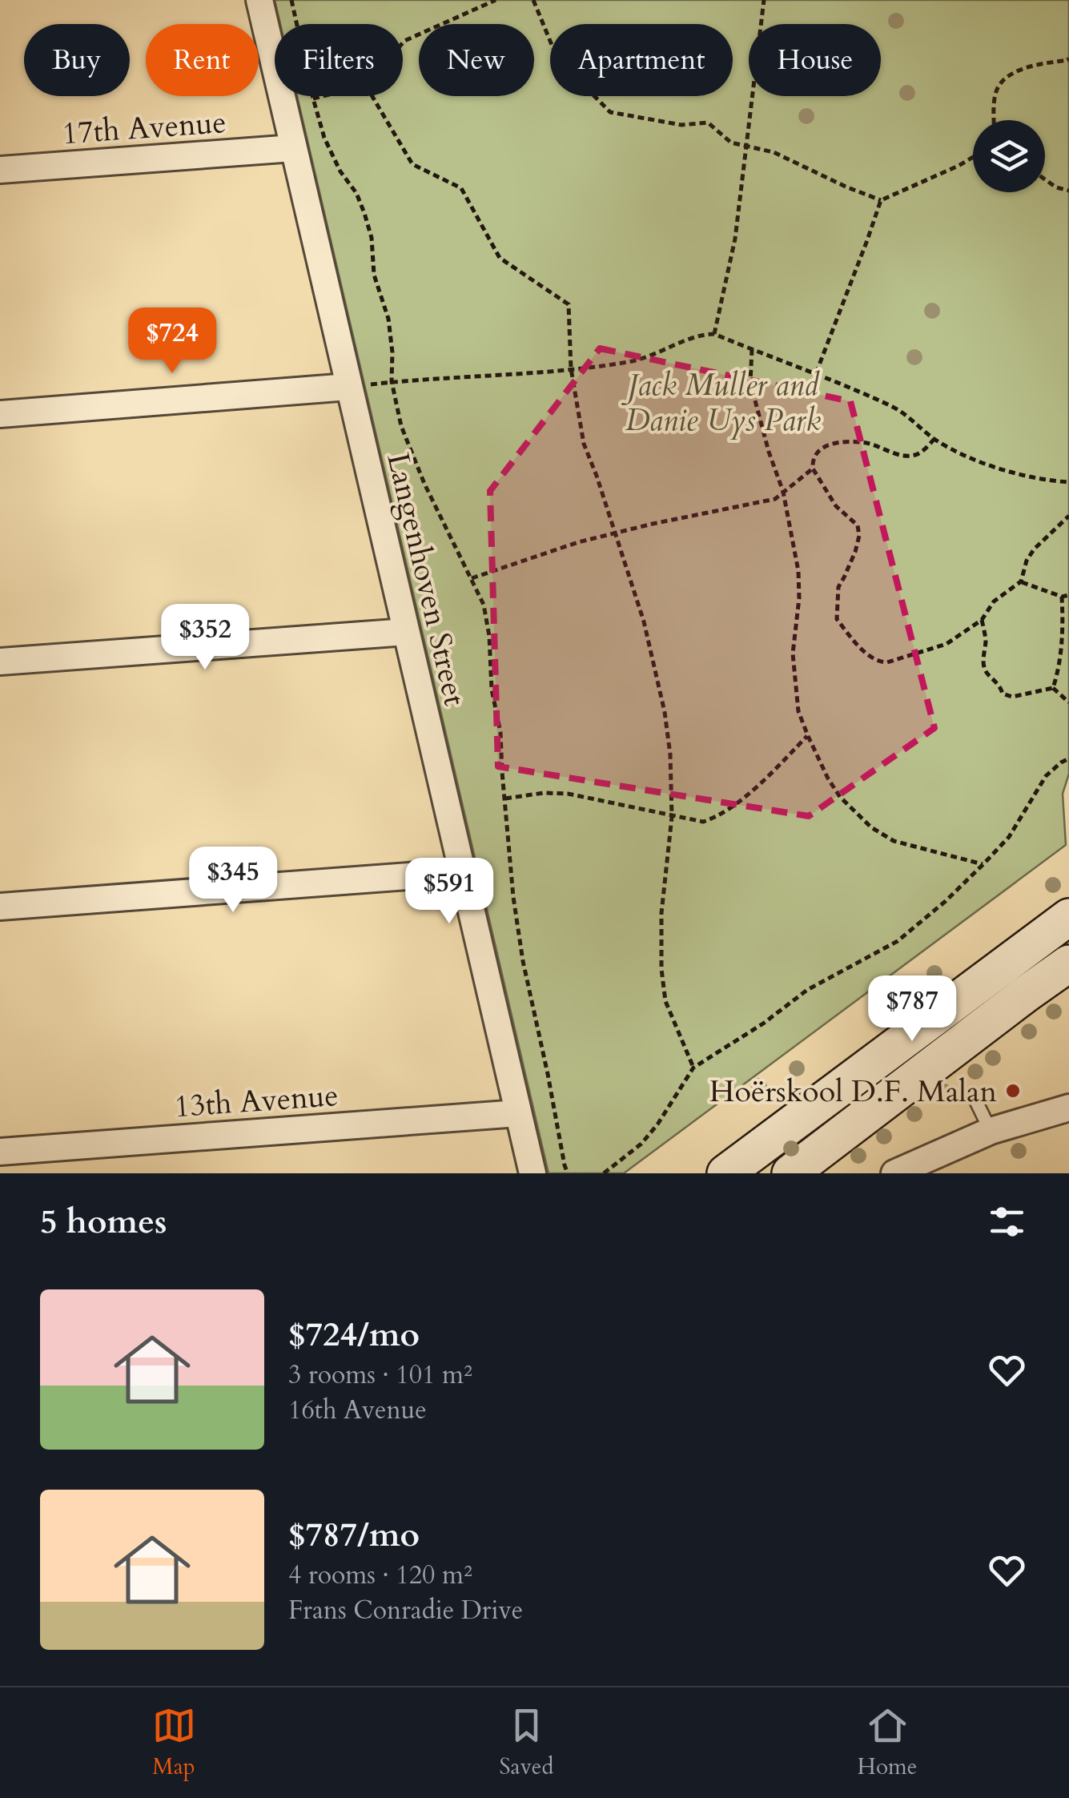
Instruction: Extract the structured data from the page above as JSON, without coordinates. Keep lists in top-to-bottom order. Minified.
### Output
{"streets":{"street":["17th Avenue","Langenhoven Street","13th Avenue"]},"crossings":[["17th Avenue","Langenhoven Street"],["Langenhoven Street","13th Avenue"]],"parks":["Jack Muller and Danie Uys Park"],"places":["Hoërskool D.F. Malan"],"page":{"chip":["Buy","Rent","Filters","New","Apartment","House"],"price":["$724","$352","$345","$591","$787"],"heading":"5 homes","list":[{"name":"$724/mo","note":"3 rooms · 101 m² · 16th Avenue"},{"name":"$787/mo","note":"4 rooms · 120 m² · Frans Conradie Drive"}],"tabs":["Map","Saved","Home"]}}
